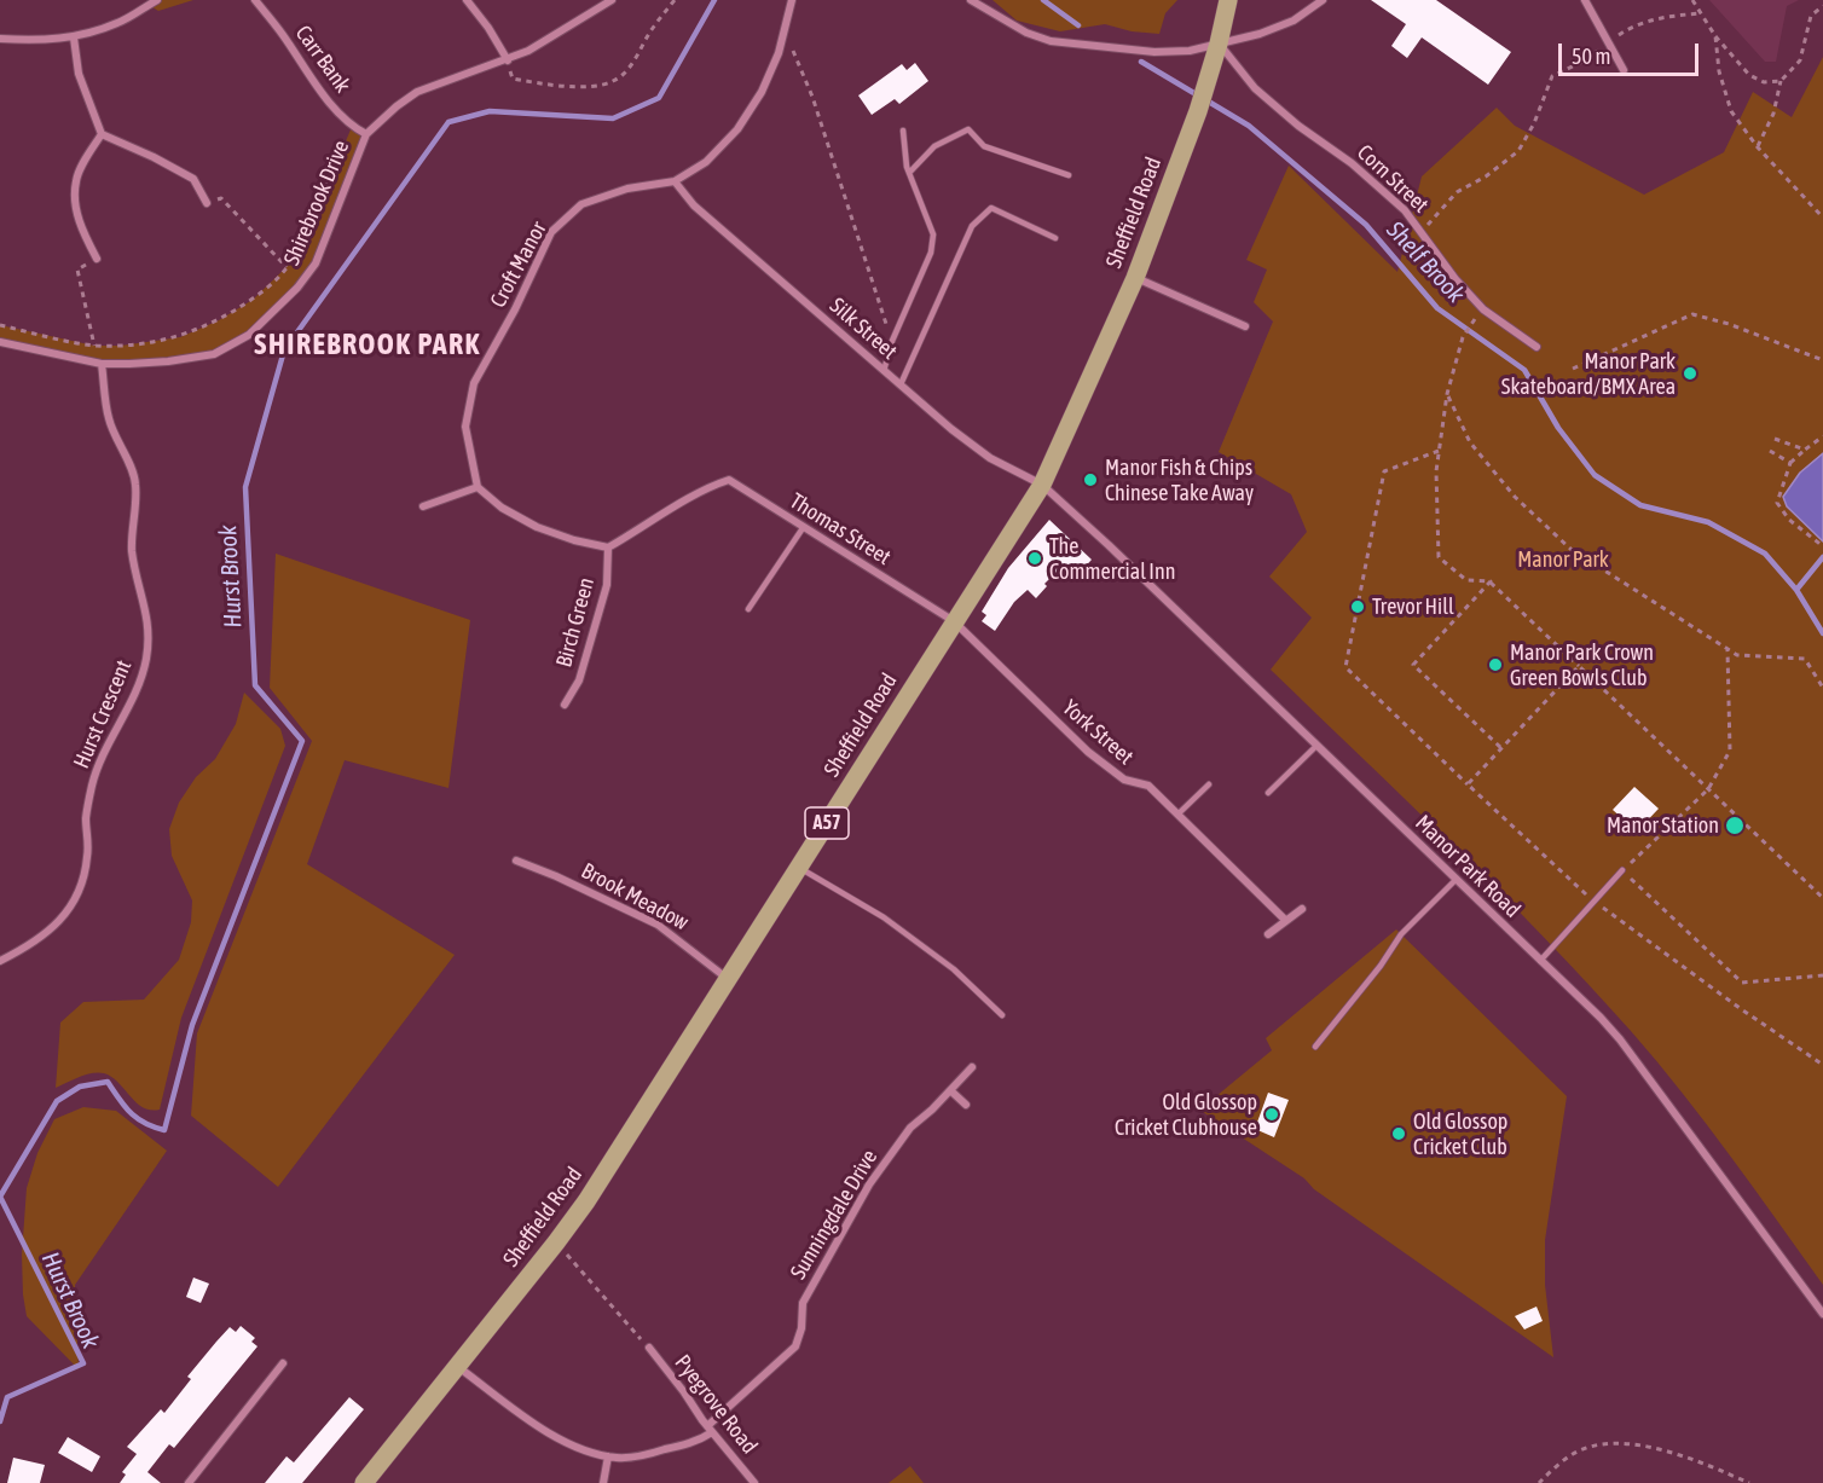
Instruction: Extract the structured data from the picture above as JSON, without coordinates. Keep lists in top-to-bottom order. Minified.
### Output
{"streets":{"main road":["Sheffield Road","A57"],"street":["Carr Bank","Corn Street","Shirebrook Drive","Croft Manor","Silk Street","Thomas Street","Birch Green","Hurst Crescent","York Street","Manor Park Road","Brook Meadow","Sunningdale Drive","Pyegrove Road"]},"crossings":[["Carr Bank","Shirebrook Drive"],["Corn Street","Sheffield Road"],["Corn Street","A57"],["Shirebrook Drive","Hurst Crescent"],["Sheffield Road","Silk Street"],["Sheffield Road","Thomas Street"],["Sheffield Road","York Street"],["Sheffield Road","A57"],["Sheffield Road","Manor Park Road"],["Sheffield Road","Brook Meadow"],["Croft Manor","Silk Street"],["Silk Street","Manor Park Road"],["Thomas Street","Birch Green"],["Thomas Street","York Street"],["Sunningdale Drive","Pyegrove Road"]],"districts":["SHIREBROOK PARK"],"water":["Shelf Brook","Hurst Brook"],"parks":["Manor Park"],"places":["Manor Park Skateboard/BMX Area","Manor Fish & Chips Chinese Take Away","The Commercial Inn","Trevor Hill","Manor Park Crown Green Bowls Club","Manor Station","Old Glossop Cricket Clubhouse","Old Glossop Cricket Club"],"scale_bar":"50 m"}
